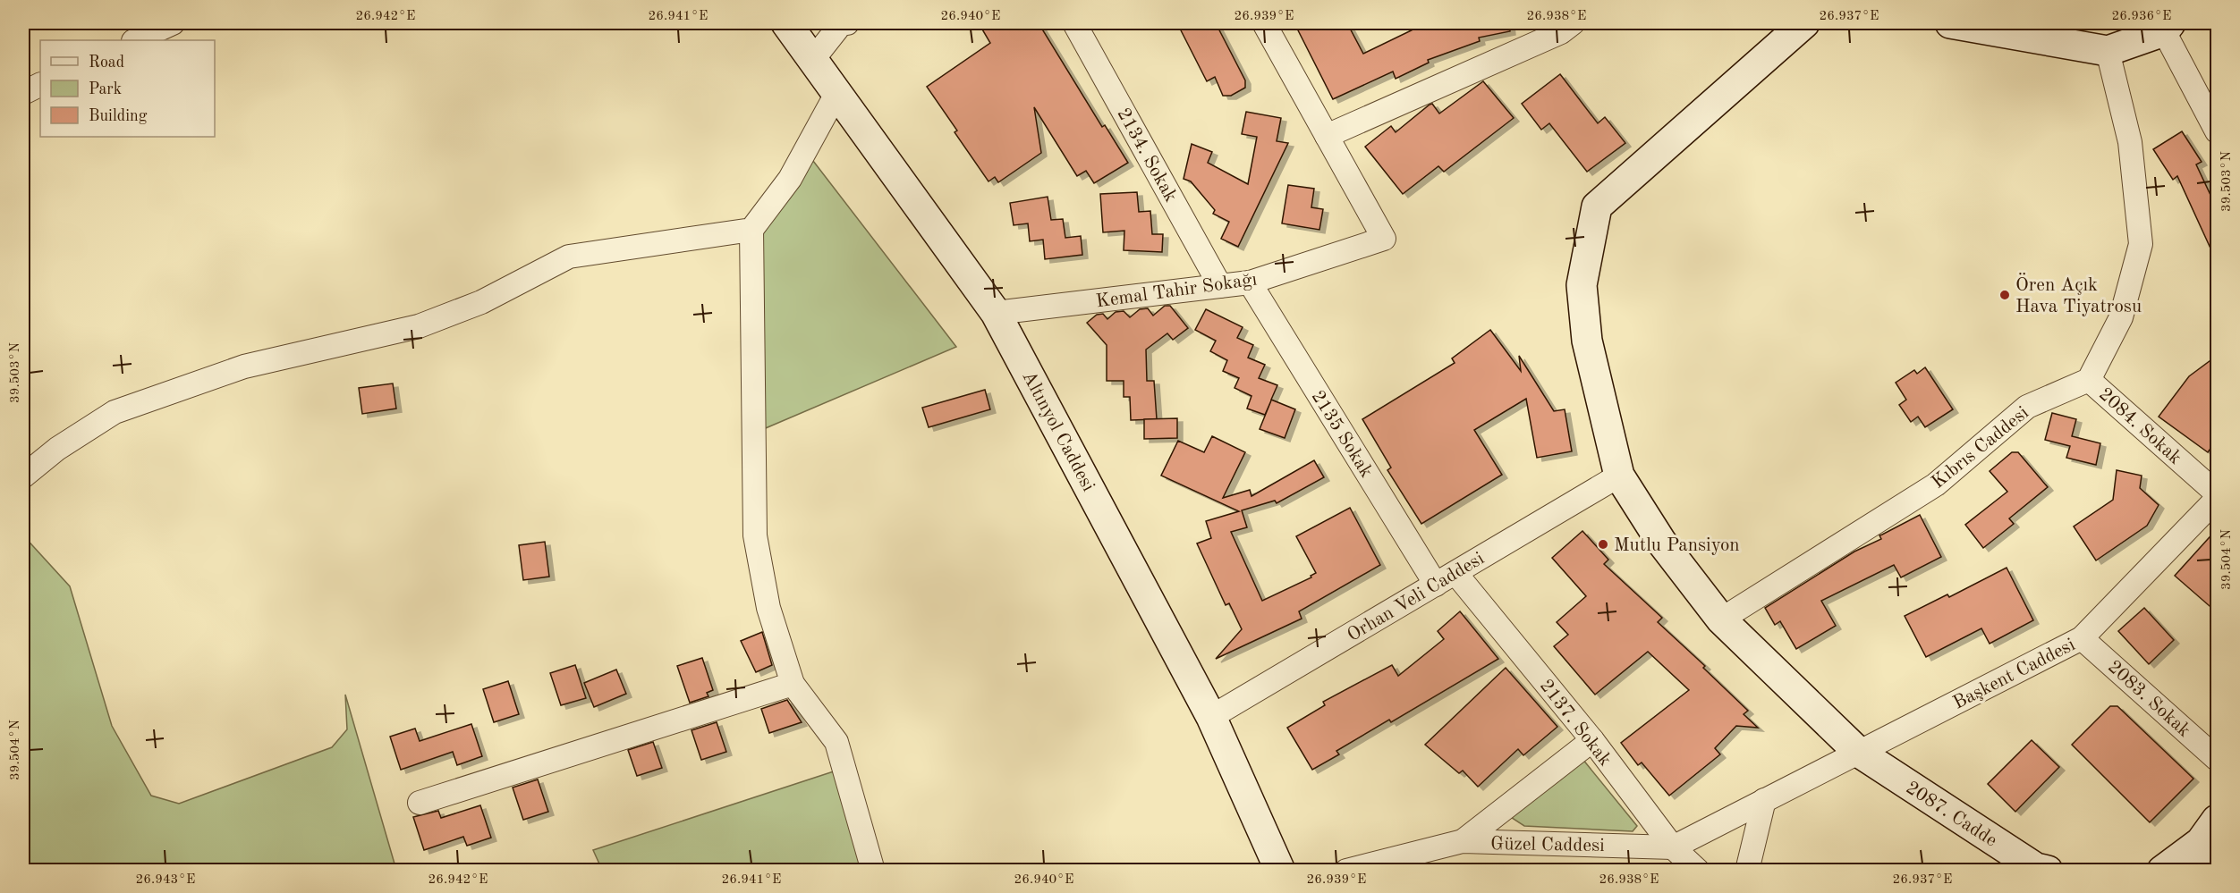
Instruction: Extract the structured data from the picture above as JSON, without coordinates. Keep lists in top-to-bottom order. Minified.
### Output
{"streets":{"street":["2134. Sokak","Kemal Tahir Sokağı","2084. Sokak","Altınyol Caddesi","2135 Sokak","Kıbrıs Caddesi","Orhan Veli Caddesi","Başkent Caddesi","2083. Sokak","2137. Sokak","2087. Cadde","Güzel Caddesi"]},"crossings":[["2134. Sokak","Kemal Tahir Sokağı"],["Kemal Tahir Sokağı","Altınyol Caddesi"],["Kemal Tahir Sokağı","2135 Sokak"],["2084. Sokak","Kıbrıs Caddesi"],["Altınyol Caddesi","Orhan Veli Caddesi"],["2135 Sokak","Orhan Veli Caddesi"],["Kıbrıs Caddesi","2087. Cadde"],["Orhan Veli Caddesi","2137. Sokak"],["Orhan Veli Caddesi","2087. Cadde"],["Başkent Caddesi","2083. Sokak"],["Başkent Caddesi","2087. Cadde"],["Başkent Caddesi","Güzel Caddesi"],["2137. Sokak","Güzel Caddesi"],["2087. Cadde","Güzel Caddesi"]],"places":["Ören Açık Hava Tiyatrosu","Mutlu Pansiyon"],"legend":["Road","Park","Building"],"coordinates":["26.942°E","26.941°E","26.940°E","26.939°E","26.938°E","26.937°E","26.936°E","39.503°N","39.504°N","26.943°E"]}
